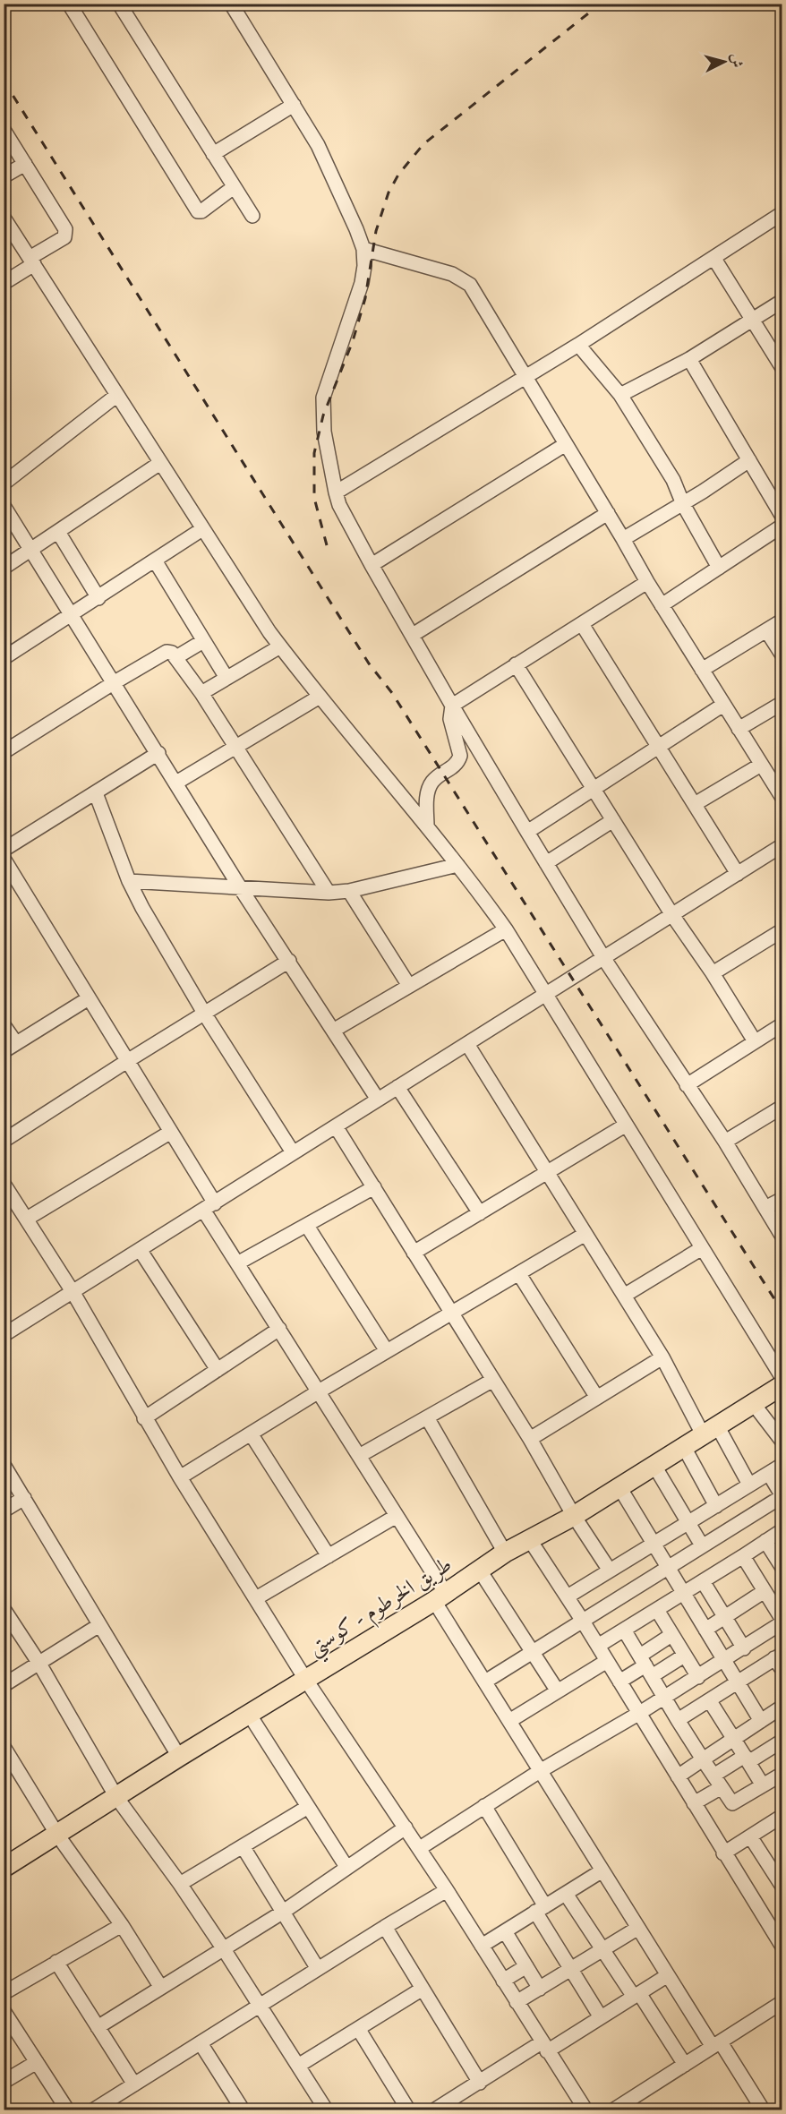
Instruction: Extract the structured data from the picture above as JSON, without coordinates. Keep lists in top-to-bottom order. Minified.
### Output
{"streets":{"highway":["طريق الخرطوم - كوستي"]},"north":"right"}
